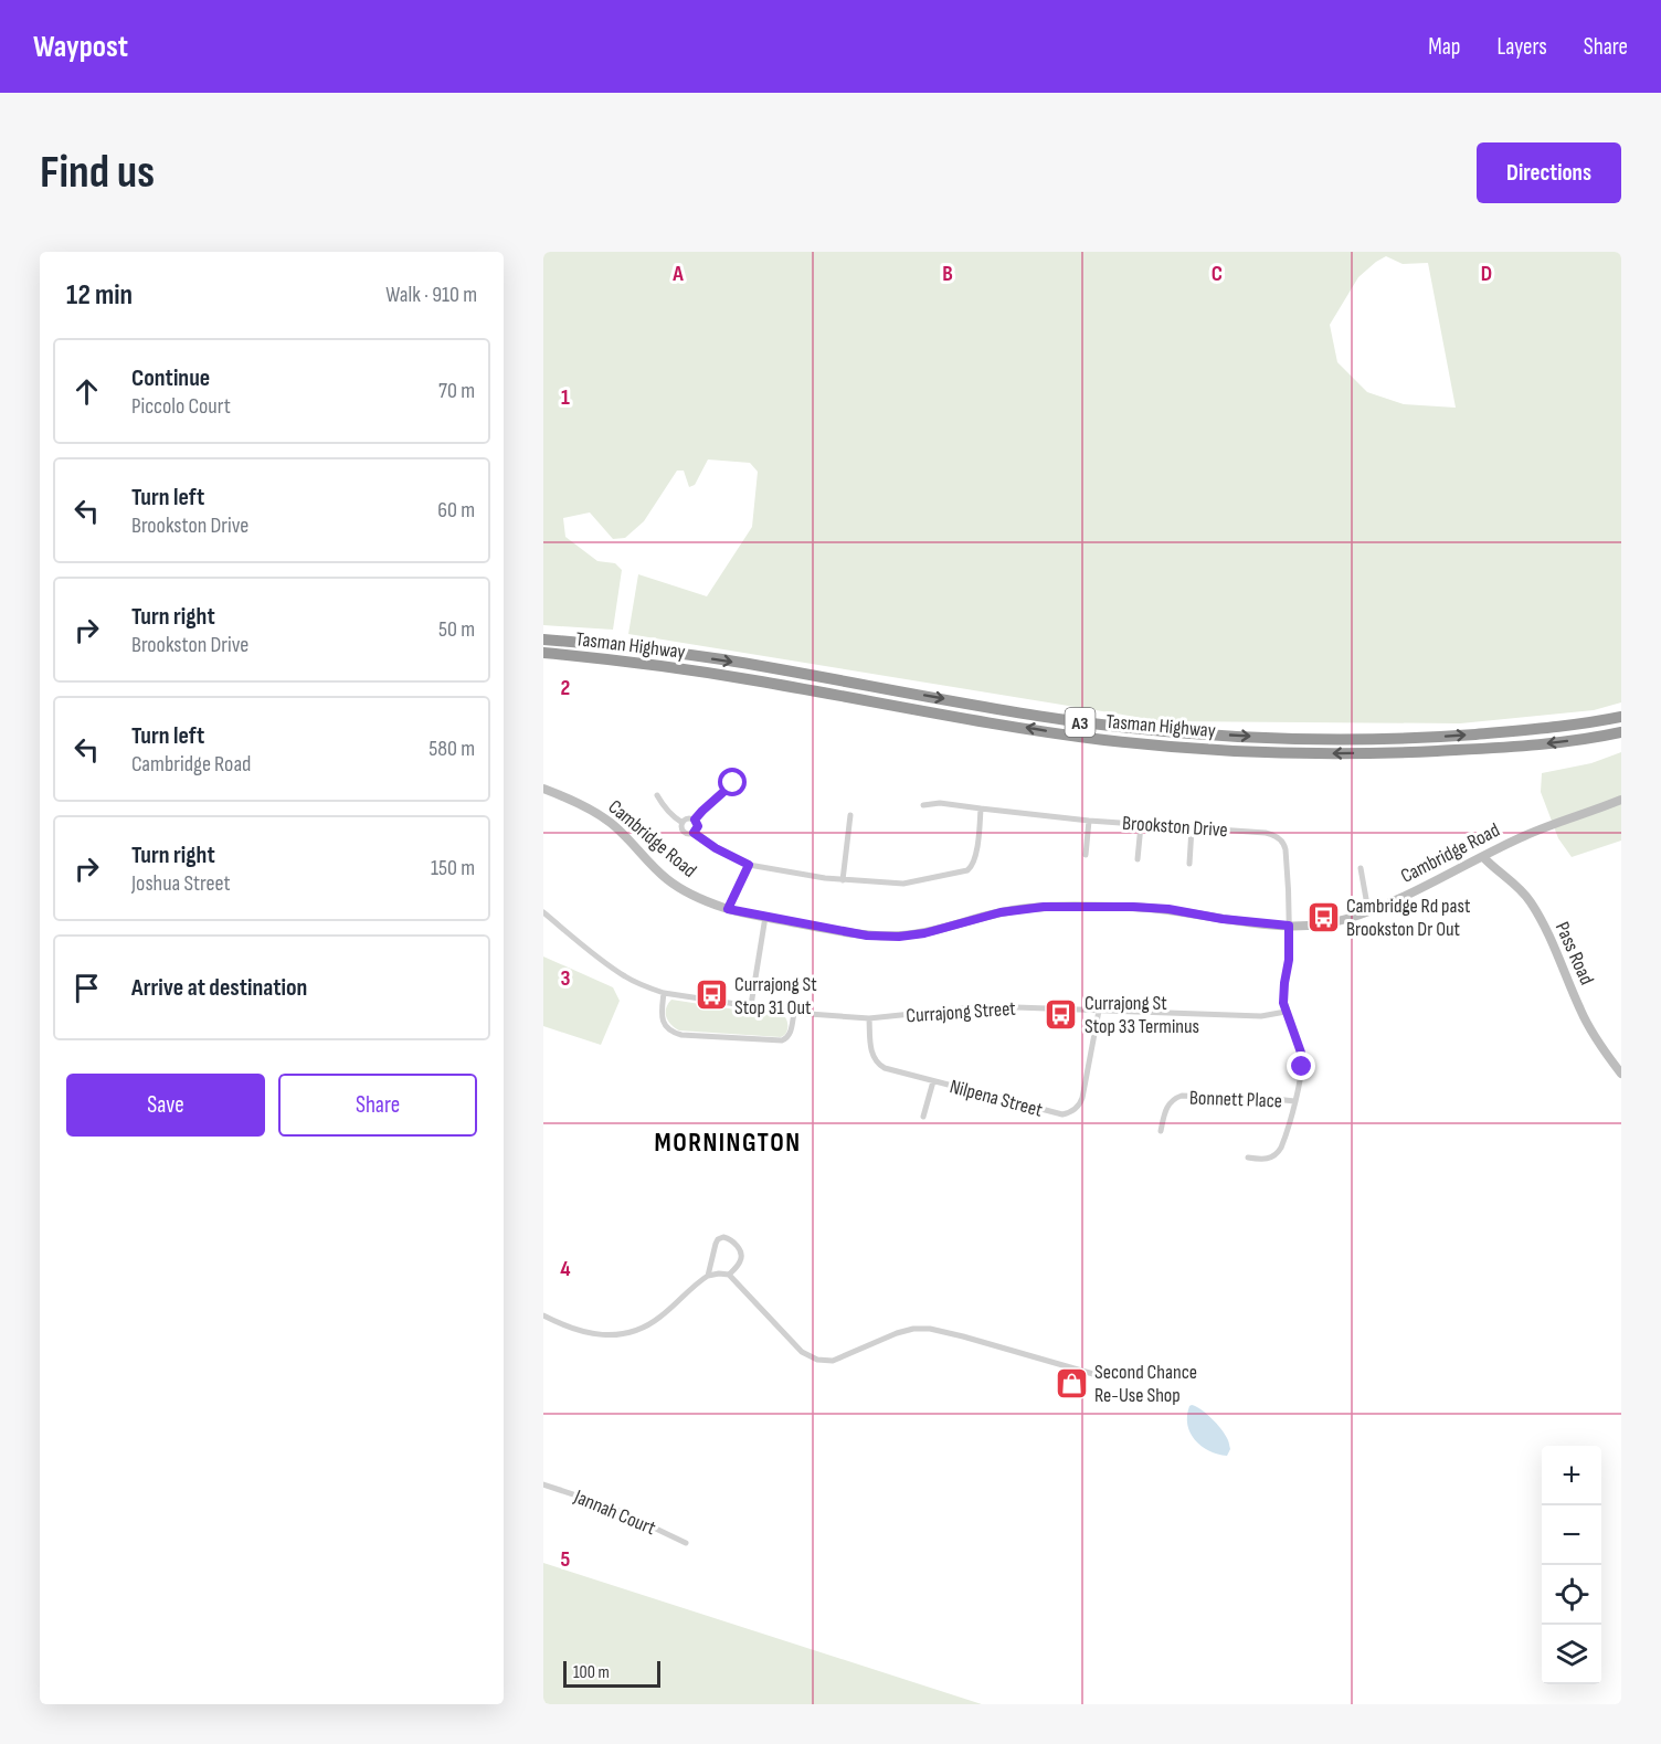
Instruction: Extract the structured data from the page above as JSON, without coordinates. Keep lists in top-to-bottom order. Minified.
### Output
{"streets":{"highway":["Tasman Highway","A3"],"main road":["Cambridge Road","Pass Road"],"street":["Brookston Drive","Currajong Street","Nilpena Street","Bonnett Place","Jannah Court"]},"crossings":[["Brookston Drive","Cambridge Road"],["Cambridge Road","Pass Road"],["Currajong Street","Nilpena Street"]],"districts":["MORNINGTON"],"places":{"bus stop":["Cambridge Rd past Brookston Dr Out","Currajong St Stop 31 Out","Currajong St Stop 33 Terminus"],"shop":["Second Chance Re-Use Shop"]},"scale_bar":"100 m","page":{"header":"Waypost","nav":["Map","Layers","Share"],"buttons":["Directions",["Save","Share"]],"title":"Find us","heading":["12 min","Walk · 910 m"],"list":[["Continue","Piccolo Court","70 m"],["Turn left","Brookston Drive","60 m"],["Turn right","Brookston Drive","50 m"],["Turn left","Cambridge Road","580 m"],["Turn right","Joshua Street","150 m"],"Arrive at destination"],"map_buttons":["+","−"],"scale":"100 m"},"grid":{"columns":["A","B","C","D"],"rows":["1","2","3","4","5"]}}
